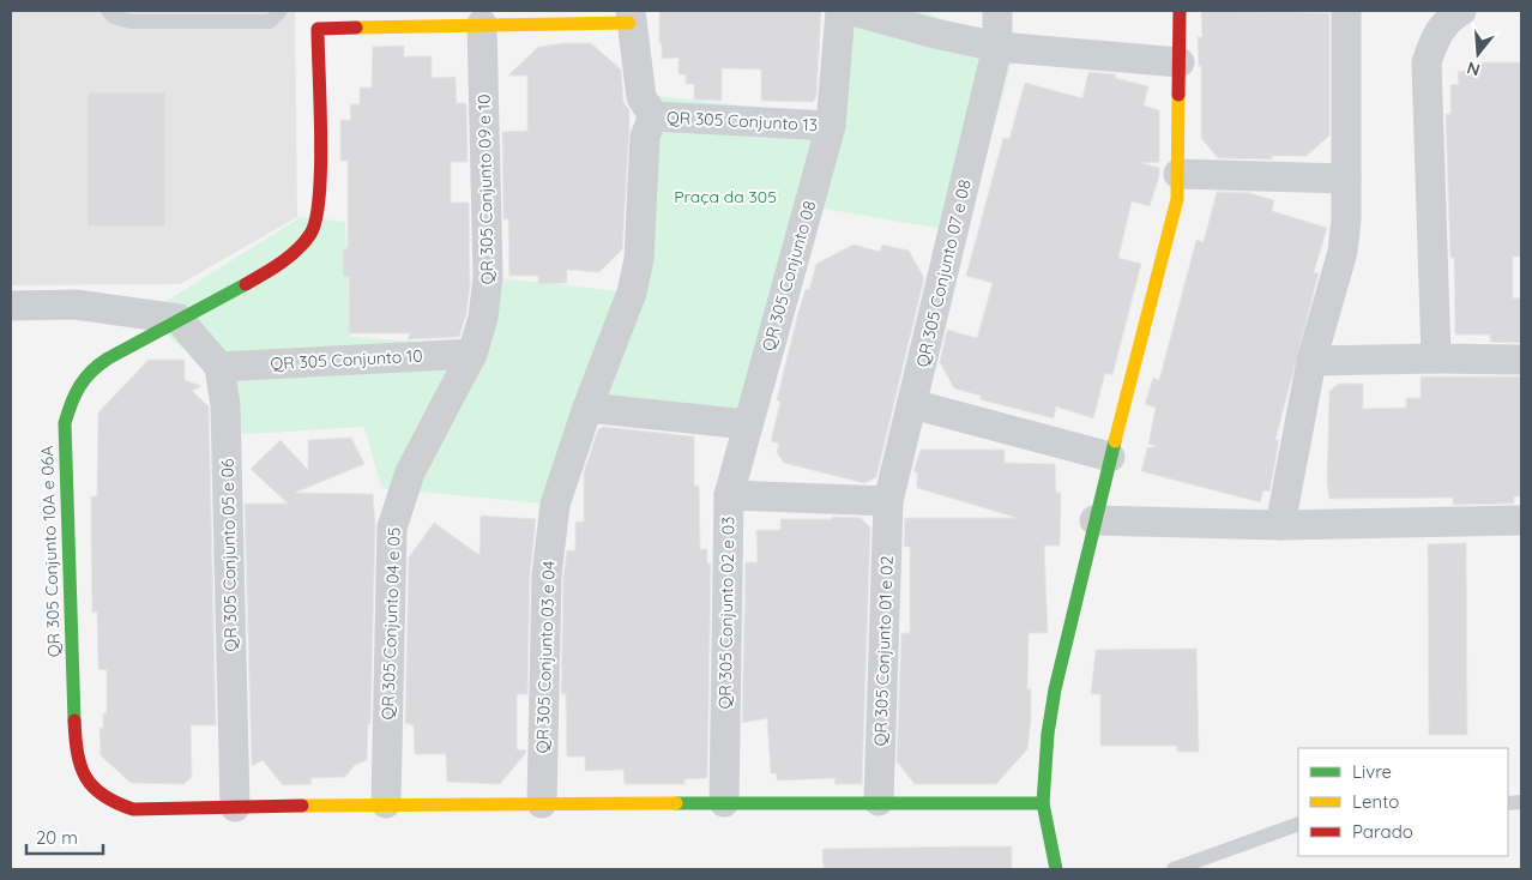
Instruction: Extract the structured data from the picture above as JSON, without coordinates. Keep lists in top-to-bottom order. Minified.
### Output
{"streets":{"street":["QR 305 Conjunto 13","QR 305 Conjunto 09 e 10","QR 305 Conjunto 07 e 08","QR 305 Conjunto 08","QR 305 Conjunto 10","QR 305 Conjunto 10A e 06A","QR 305 Conjunto 05 e 06","QR 305 Conjunto 02 e 03","QR 305 Conjunto 04 e 05","QR 305 Conjunto 01 e 02","QR 305 Conjunto 03 e 04"]},"crossings":[["QR 305 Conjunto 13","QR 305 Conjunto 08"],["QR 305 Conjunto 13","QR 305 Conjunto 03 e 04"],["QR 305 Conjunto 09 e 10","QR 305 Conjunto 10"],["QR 305 Conjunto 09 e 10","QR 305 Conjunto 04 e 05"],["QR 305 Conjunto 07 e 08","QR 305 Conjunto 01 e 02"],["QR 305 Conjunto 08","QR 305 Conjunto 02 e 03"],["QR 305 Conjunto 10","QR 305 Conjunto 05 e 06"],["QR 305 Conjunto 10","QR 305 Conjunto 04 e 05"],["QR 305 Conjunto 10A e 06A","QR 305 Conjunto 05 e 06"]],"parks":["Praça da 305"],"legend":["Livre","Lento","Parado"],"scale_bar":"20 m","north":"bottom"}
